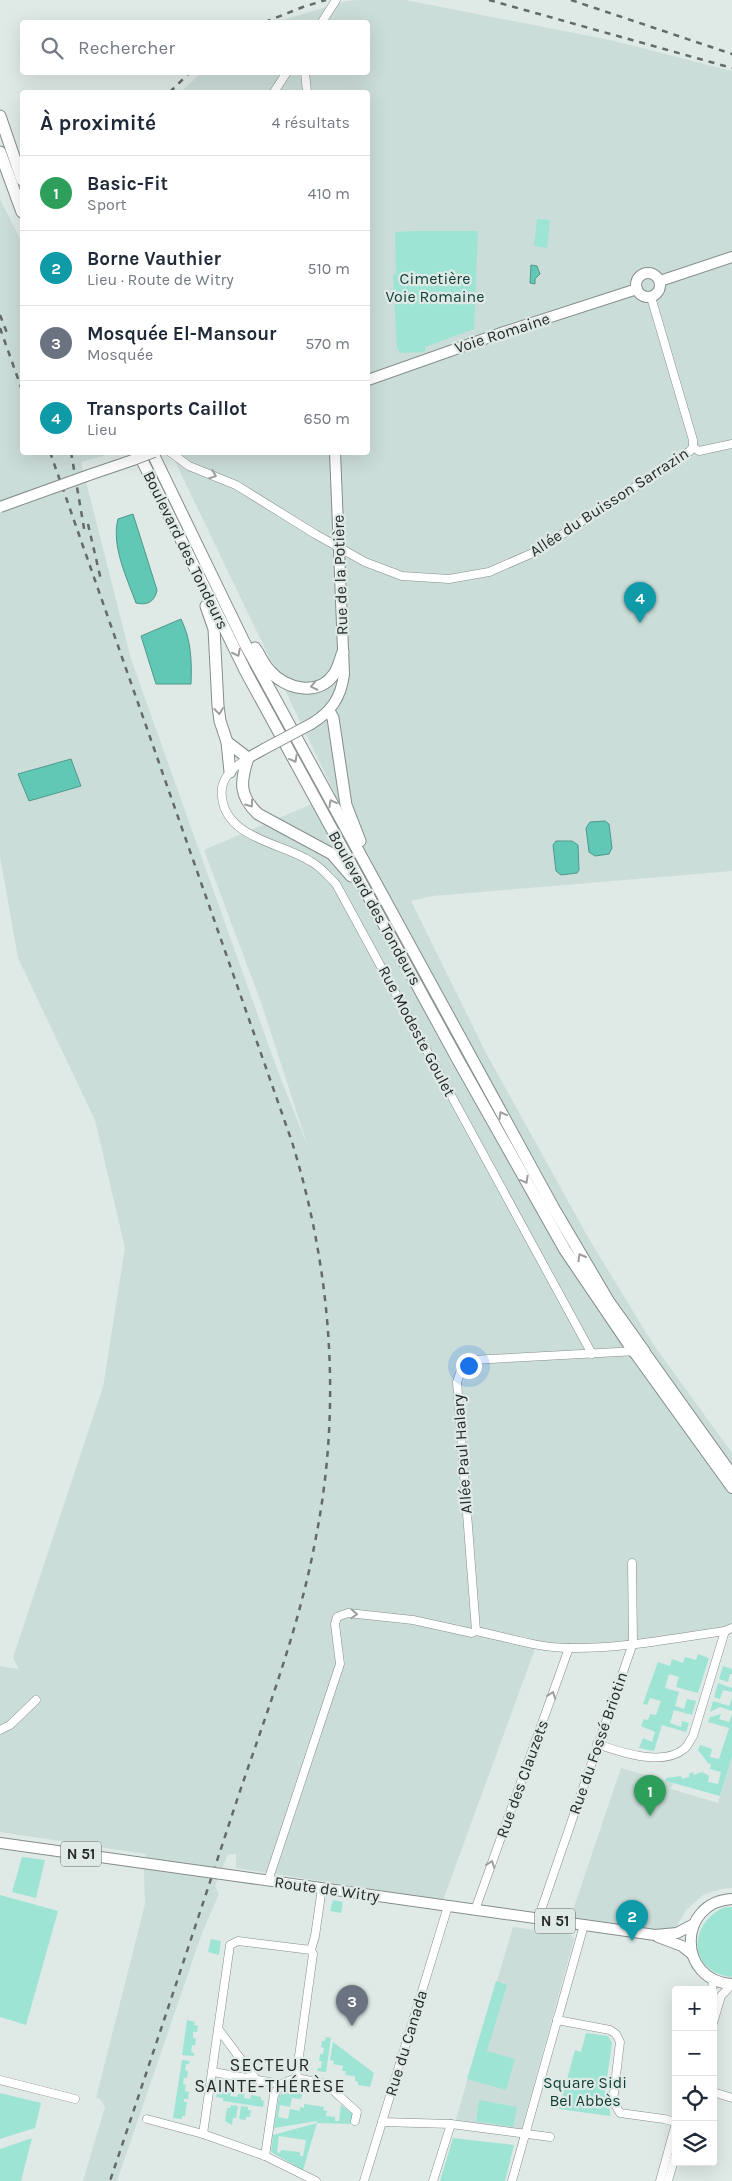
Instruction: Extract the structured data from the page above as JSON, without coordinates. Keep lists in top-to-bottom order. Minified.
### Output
{"streets":{"highway":["Boulevard des Tondeurs"],"main road":["Voie Romaine","Rue de la Potière","N 51","Route de Witry"],"street":["Allée du Buisson Sarrazin","Rue Modeste Goulet","Allée Paul Halary","Rue du Fossé Briotin","Rue des Clauzets","Rue du Canada"]},"crossings":[["Allée du Buisson Sarrazin","Rue de la Potière"],["Boulevard des Tondeurs","Allée Paul Halary"],["Rue Modeste Goulet","Allée Paul Halary"],["Rue du Fossé Briotin","Route de Witry"],["Rue des Clauzets","Route de Witry"],["Route de Witry","Rue du Canada"]],"one_way":["Rue des Clauzets"],"districts":["SECTEUR SAINTE-THÉRÈSE"],"parks":["Cimetière Voie Romaine","Square Sidi Bel Abbès"],"page":{"search":"Rechercher","heading":["À proximité","4 résultats"],"list":[{"mark":"1","name":"Basic-Fit","note":"Sport","value":"410 m"},{"mark":"2","name":"Borne Vauthier","note":"Lieu · Route de Witry","value":"510 m"},{"mark":"3","name":"Mosquée El-Mansour","note":"Mosquée","value":"570 m"},{"mark":"4","name":"Transports Caillot","note":"Lieu","value":"650 m"}],"pins":["4","1","2","3"],"map_buttons":["+","−"]}}
